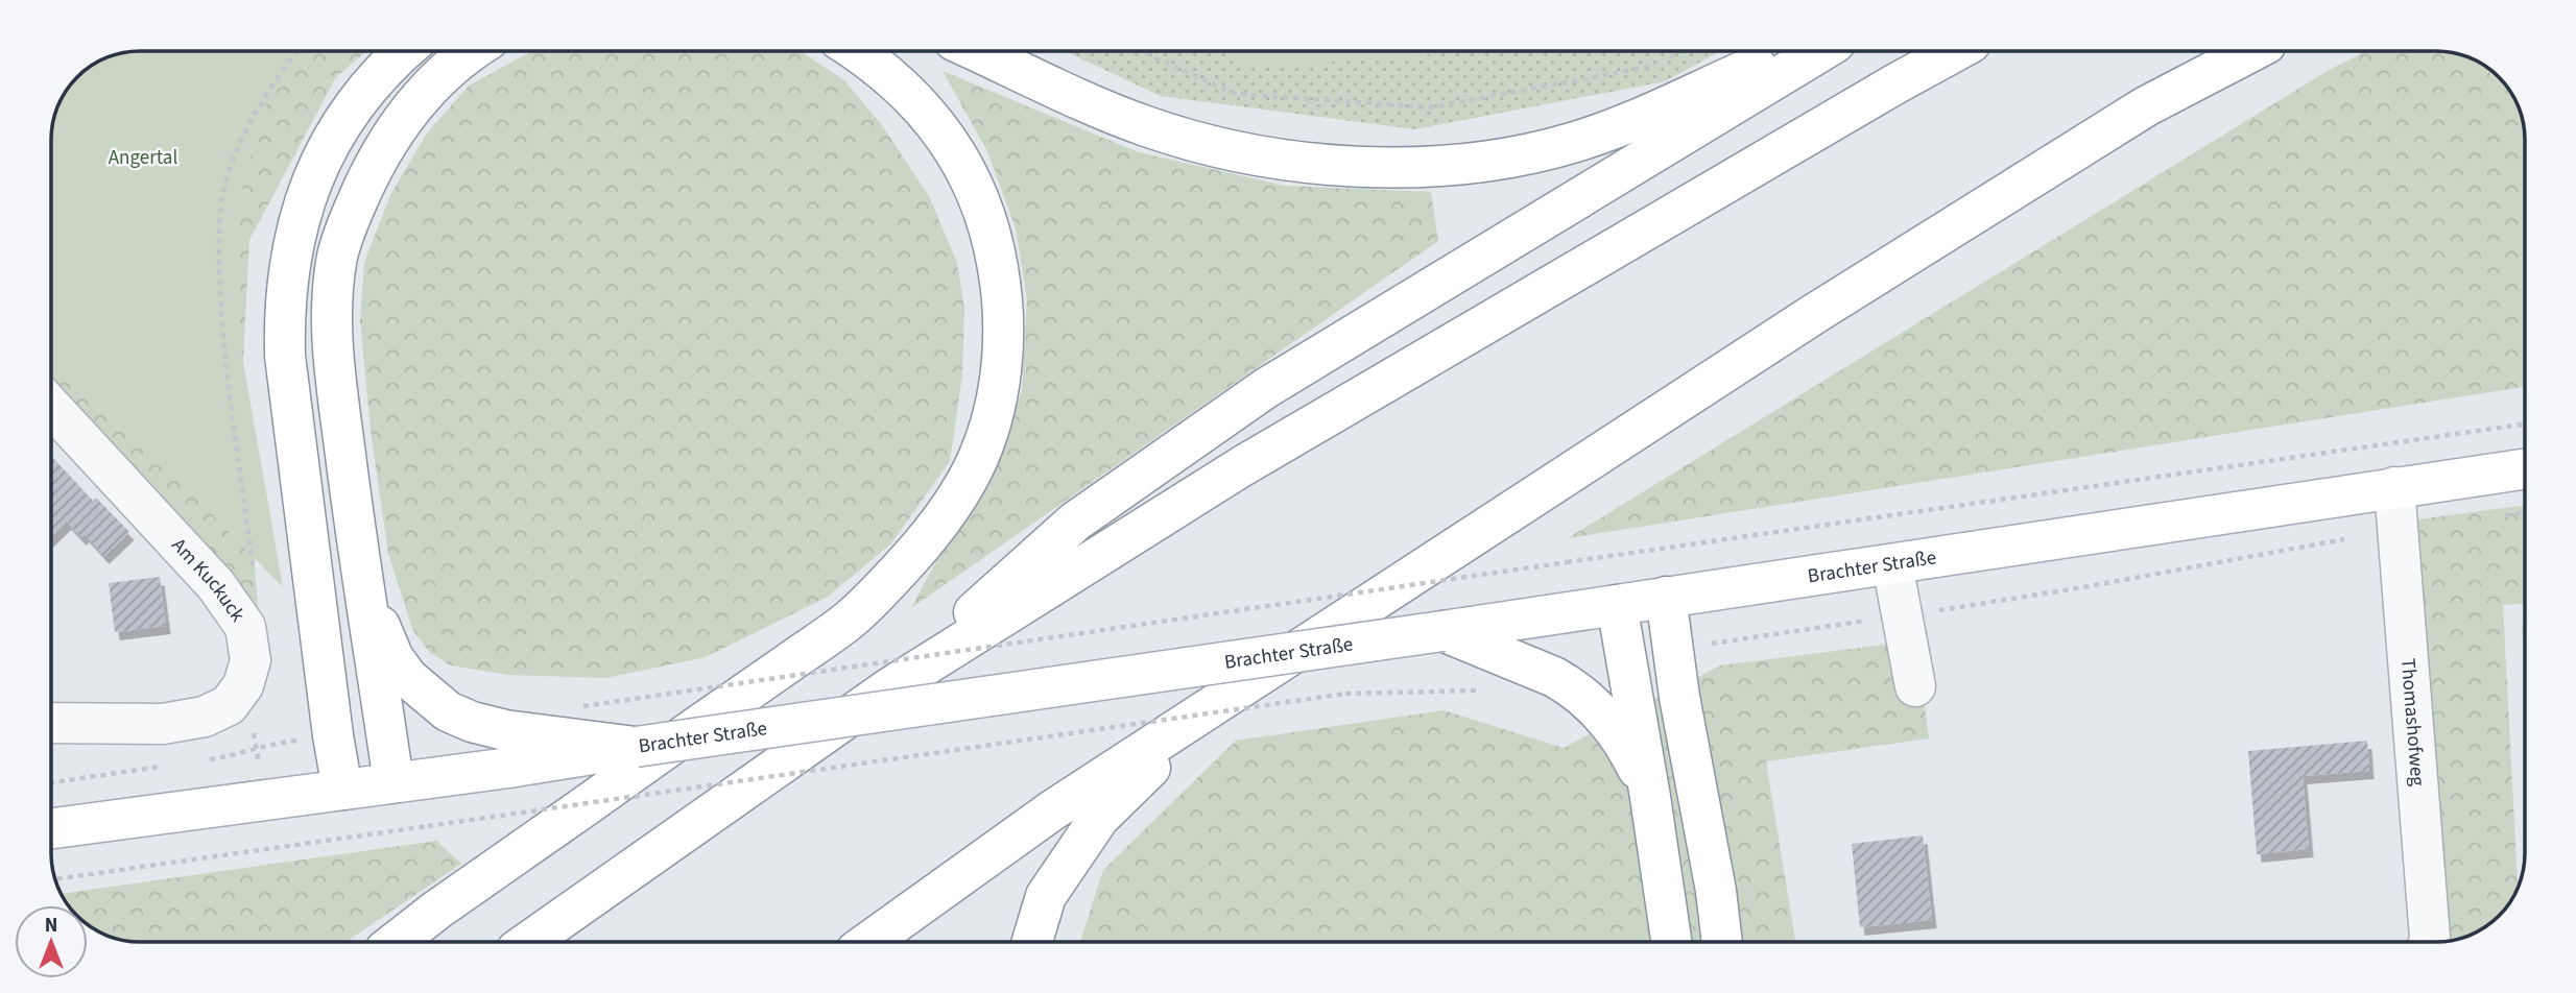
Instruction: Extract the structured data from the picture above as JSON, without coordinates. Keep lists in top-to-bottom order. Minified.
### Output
{"streets":{"main road":["Brachter Straße"],"street":["Am Kuckuck","Thomashofweg"]},"crossings":[["Brachter Straße","Thomashofweg"]],"parks":["Angertal"],"north":"top"}
